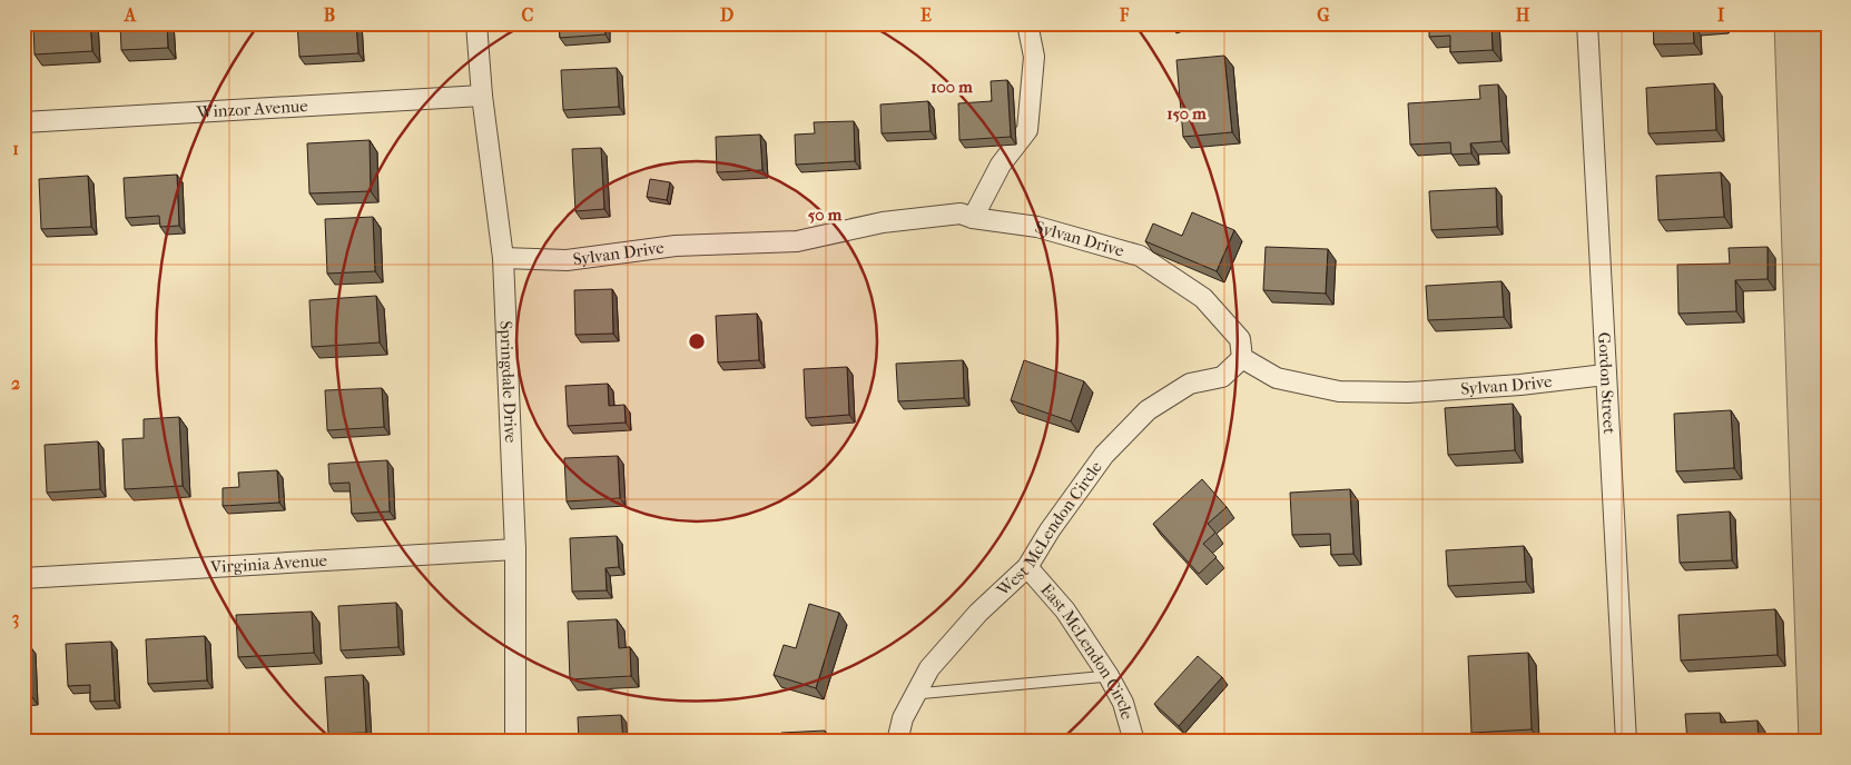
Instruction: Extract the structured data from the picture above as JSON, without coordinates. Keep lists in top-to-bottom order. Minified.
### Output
{"streets":{"street":["Winzor Avenue","Sylvan Drive","Springdale Drive","Gordon Street","West McLendon Circle","Virginia Avenue","East McLendon Circle"]},"crossings":[["Winzor Avenue","Springdale Drive"],["Sylvan Drive","Springdale Drive"],["Sylvan Drive","Gordon Street"],["Sylvan Drive","West McLendon Circle"],["Springdale Drive","Virginia Avenue"],["West McLendon Circle","East McLendon Circle"]],"grid":{"columns":["A","B","C","D","E","F","G","H","I"],"rows":["1","2","3"]},"rings":["100 m","150 m","50 m"]}
